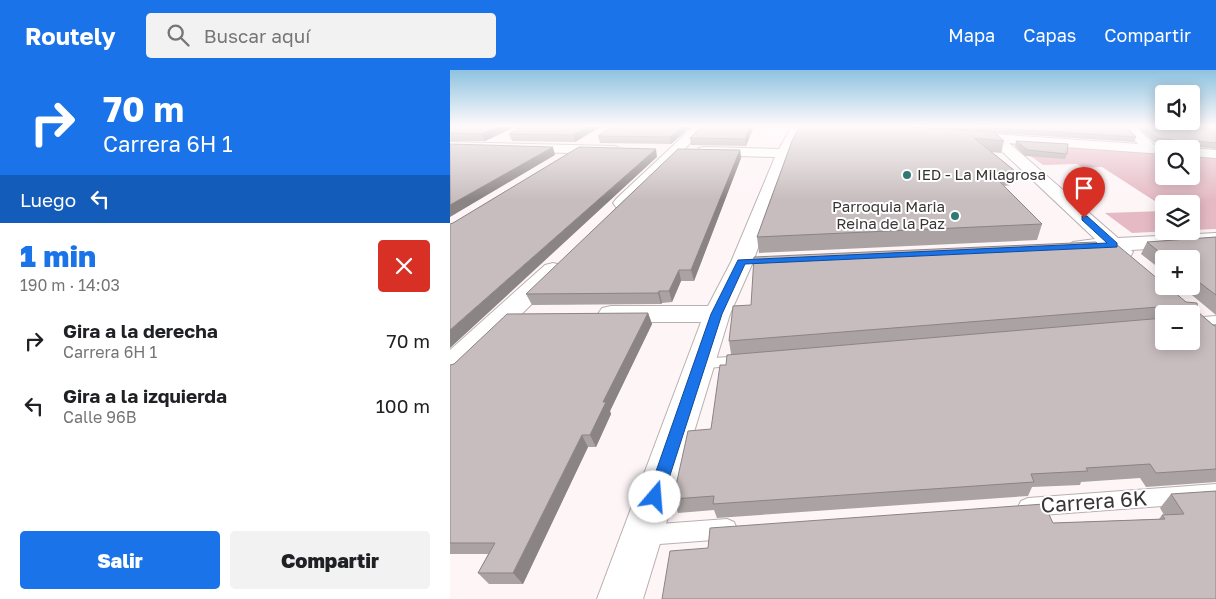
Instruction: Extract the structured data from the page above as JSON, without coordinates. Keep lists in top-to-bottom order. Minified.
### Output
{"streets":{"lane":["Carrera 6K"]},"places":["IED - La Milagrosa","Parroquia Maria Reina de la Paz"],"page":{"header":"Routely","search":"Buscar aquí","nav":["Mapa","Capas","Compartir"],"turn":["70 m","Carrera 6H 1"],"map_buttons":["+","−"],"then":"Luego","heading":["1 min","190 m · 14:03"],"list":[{"name":"Gira a la derecha","note":"Carrera 6H 1","value":"70 m"},{"name":"Gira a la izquierda","note":"Calle 96B","value":"100 m"}],"buttons":["Salir","Compartir"]}}
